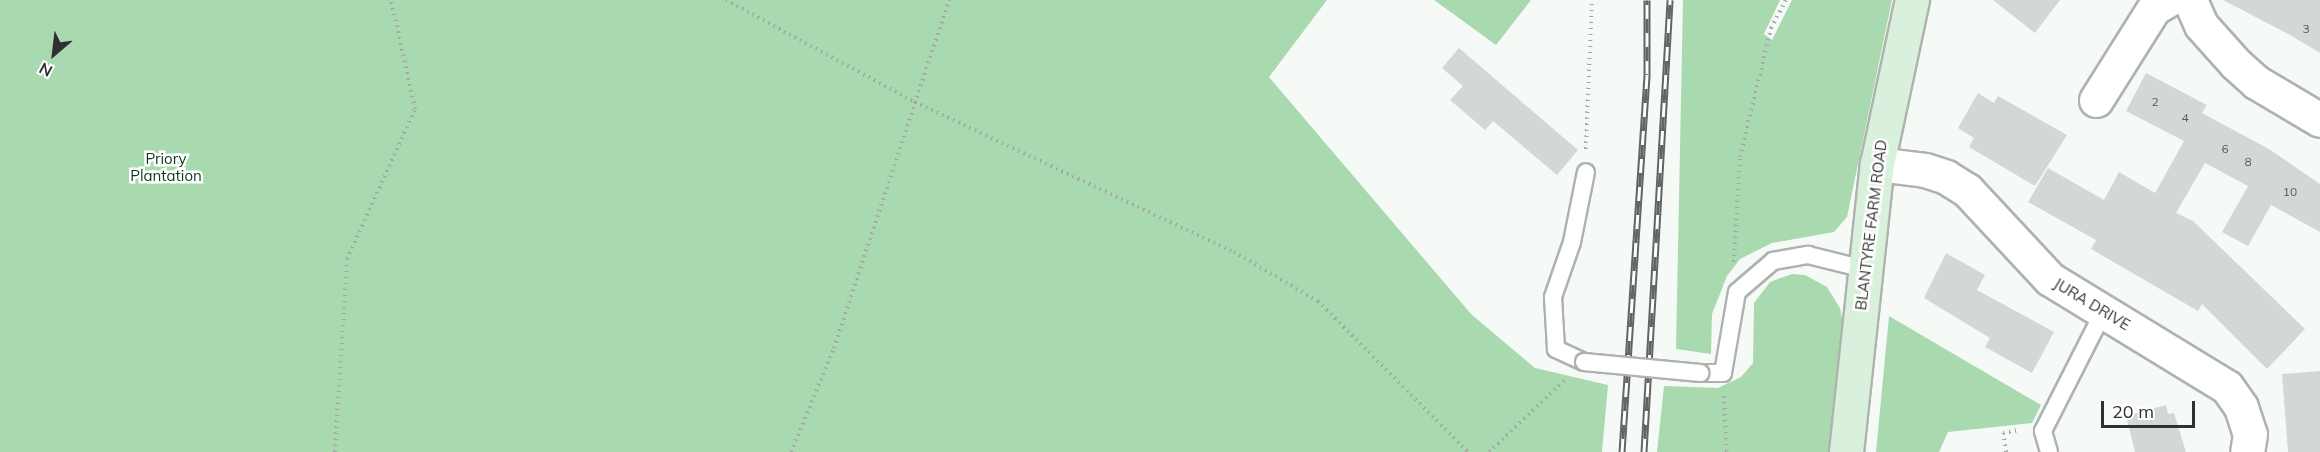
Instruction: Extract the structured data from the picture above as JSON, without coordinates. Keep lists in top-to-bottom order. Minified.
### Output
{"streets":{"main road":["BLANTYRE FARM ROAD"],"street":["JURA DRIVE"]},"crossings":[["BLANTYRE FARM ROAD","JURA DRIVE"]],"parks":["Priory Plantation"],"house_numbers":["3","2","4","6","8","10"],"scale_bar":"20 m","north":"bottom left"}
